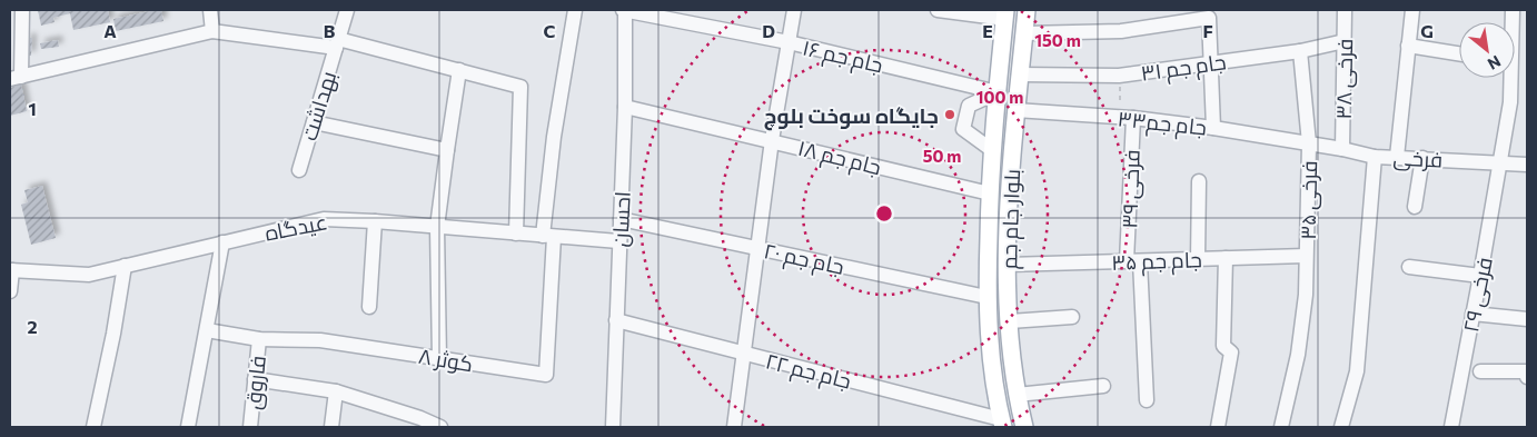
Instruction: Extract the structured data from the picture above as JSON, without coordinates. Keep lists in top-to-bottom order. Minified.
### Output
{"streets":{"main road":["بلوار جام جم"],"street":["جام جم ۱۶","جام جم ۳۱","فرخی ۳۸","بهداشت","جام جم۳۳","جام جم ۱۸","فرخی","فرخی ۳۹","فرخی ۳۵","احسان","عیدگاه","جام جم ۲۰","جام جم ۳۵","فرخی ۲۹","کوثر ۸","جام جم ۲۲","فاروق"]},"crossings":[["جام جم ۱۶","احسان"],["جام جم ۱۶","بلوار جام جم"],["جام جم ۳۱","فرخی ۳۸"],["جام جم ۳۱","فرخی ۳۵"],["جام جم ۳۱","بلوار جام جم"],["فرخی ۳۸","فرخی"],["جام جم۳۳","فرخی"],["جام جم۳۳","فرخی ۳۹"],["جام جم۳۳","فرخی ۳۵"],["جام جم۳۳","بلوار جام جم"],["جام جم ۱۸","احسان"],["جام جم ۱۸","بلوار جام جم"],["فرخی","فرخی ۳۵"],["فرخی","فرخی ۲۹"],["فرخی ۳۹","جام جم ۳۵"],["فرخی ۳۵","جام جم ۳۵"],["احسان","عیدگاه"],["احسان","جام جم ۲۰"],["احسان","جام جم ۲۲"],["بلوار جام جم","جام جم ۲۰"],["بلوار جام جم","جام جم ۳۵"],["بلوار جام جم","جام جم ۲۲"],["عیدگاه","کوثر ۸"],["کوثر ۸","فاروق"]],"places":["جایگاه سوخت بلوچ"],"north":"bottom right","grid":{"columns":["A","B","C","D","E","F","G"],"rows":["1","2"]},"rings":["150 m","100 m","50 m"]}
